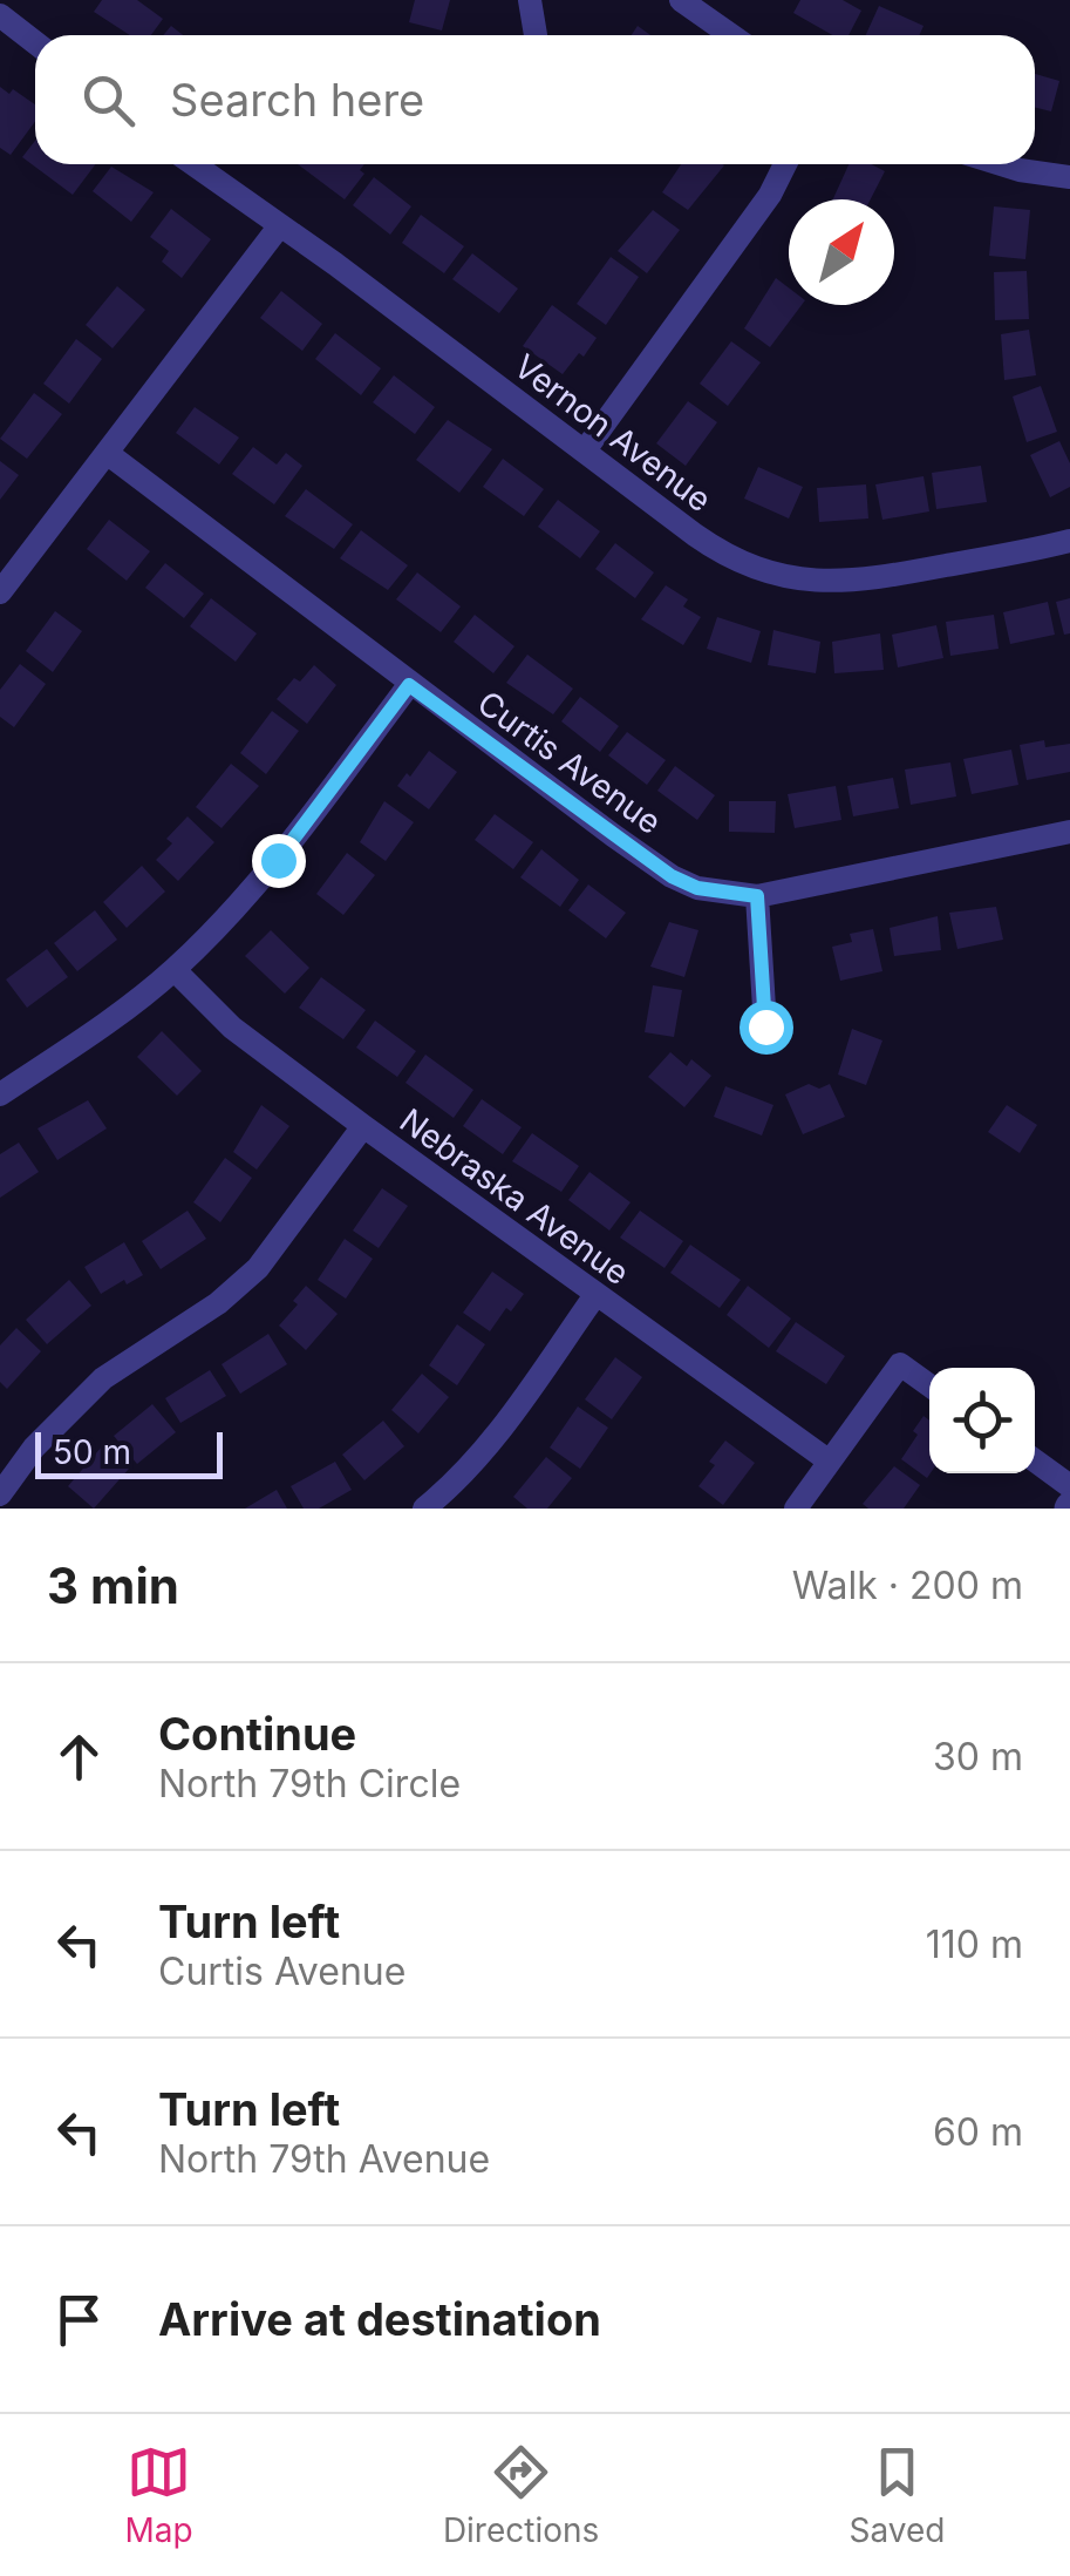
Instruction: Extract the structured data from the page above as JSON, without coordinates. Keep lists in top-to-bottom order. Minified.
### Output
{"streets":{"street":["Vernon Avenue","Curtis Avenue","Nebraska Avenue"]},"scale_bar":"50 m","north":"top right","page":{"search":"Search here","scale":"50 m","heading":["3 min","Walk · 200 m"],"list":[["Continue","North 79th Circle","30 m"],["Turn left","Curtis Avenue","110 m"],["Turn left","North 79th Avenue","60 m"],"Arrive at destination"],"nav":["Map","Directions","Saved"]}}
